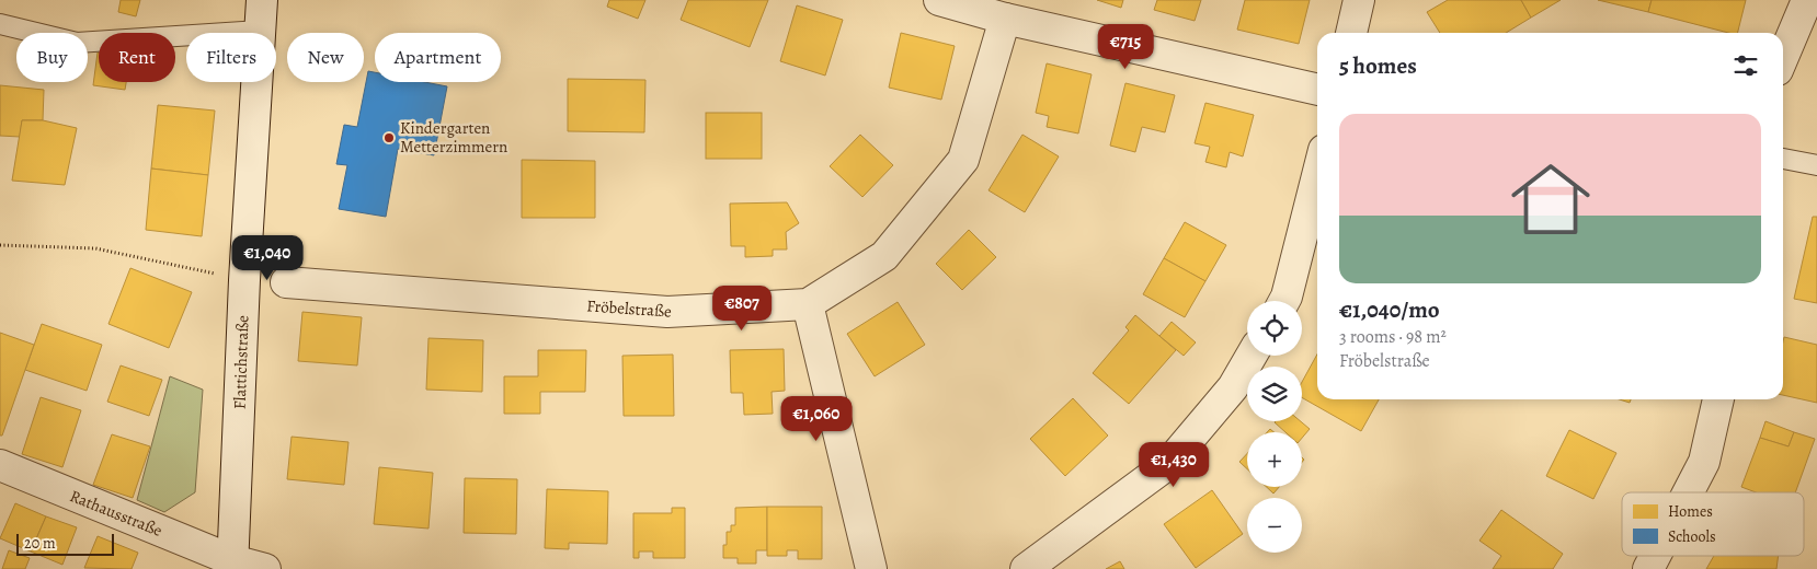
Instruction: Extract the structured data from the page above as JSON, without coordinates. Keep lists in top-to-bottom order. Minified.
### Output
{"streets":{"street":["Fröbelstraße","Flattichstraße","Rathausstraße"]},"crossings":[["Flattichstraße","Rathausstraße"]],"places":["Kindergarten Metterzimmern"],"legend":["Homes","Schools"],"scale_bar":"20 m","page":{"price":["€715","€1,040","€807","€1,060","€1,430"],"chip":["Buy","Rent","Filters","New","Apartment"],"heading":"5 homes","list":[{"name":"€1,040/mo","note":"3 rooms · 98 m² · Fröbelstraße"}],"map_buttons":["+","−"],"scale":"20 m"}}
